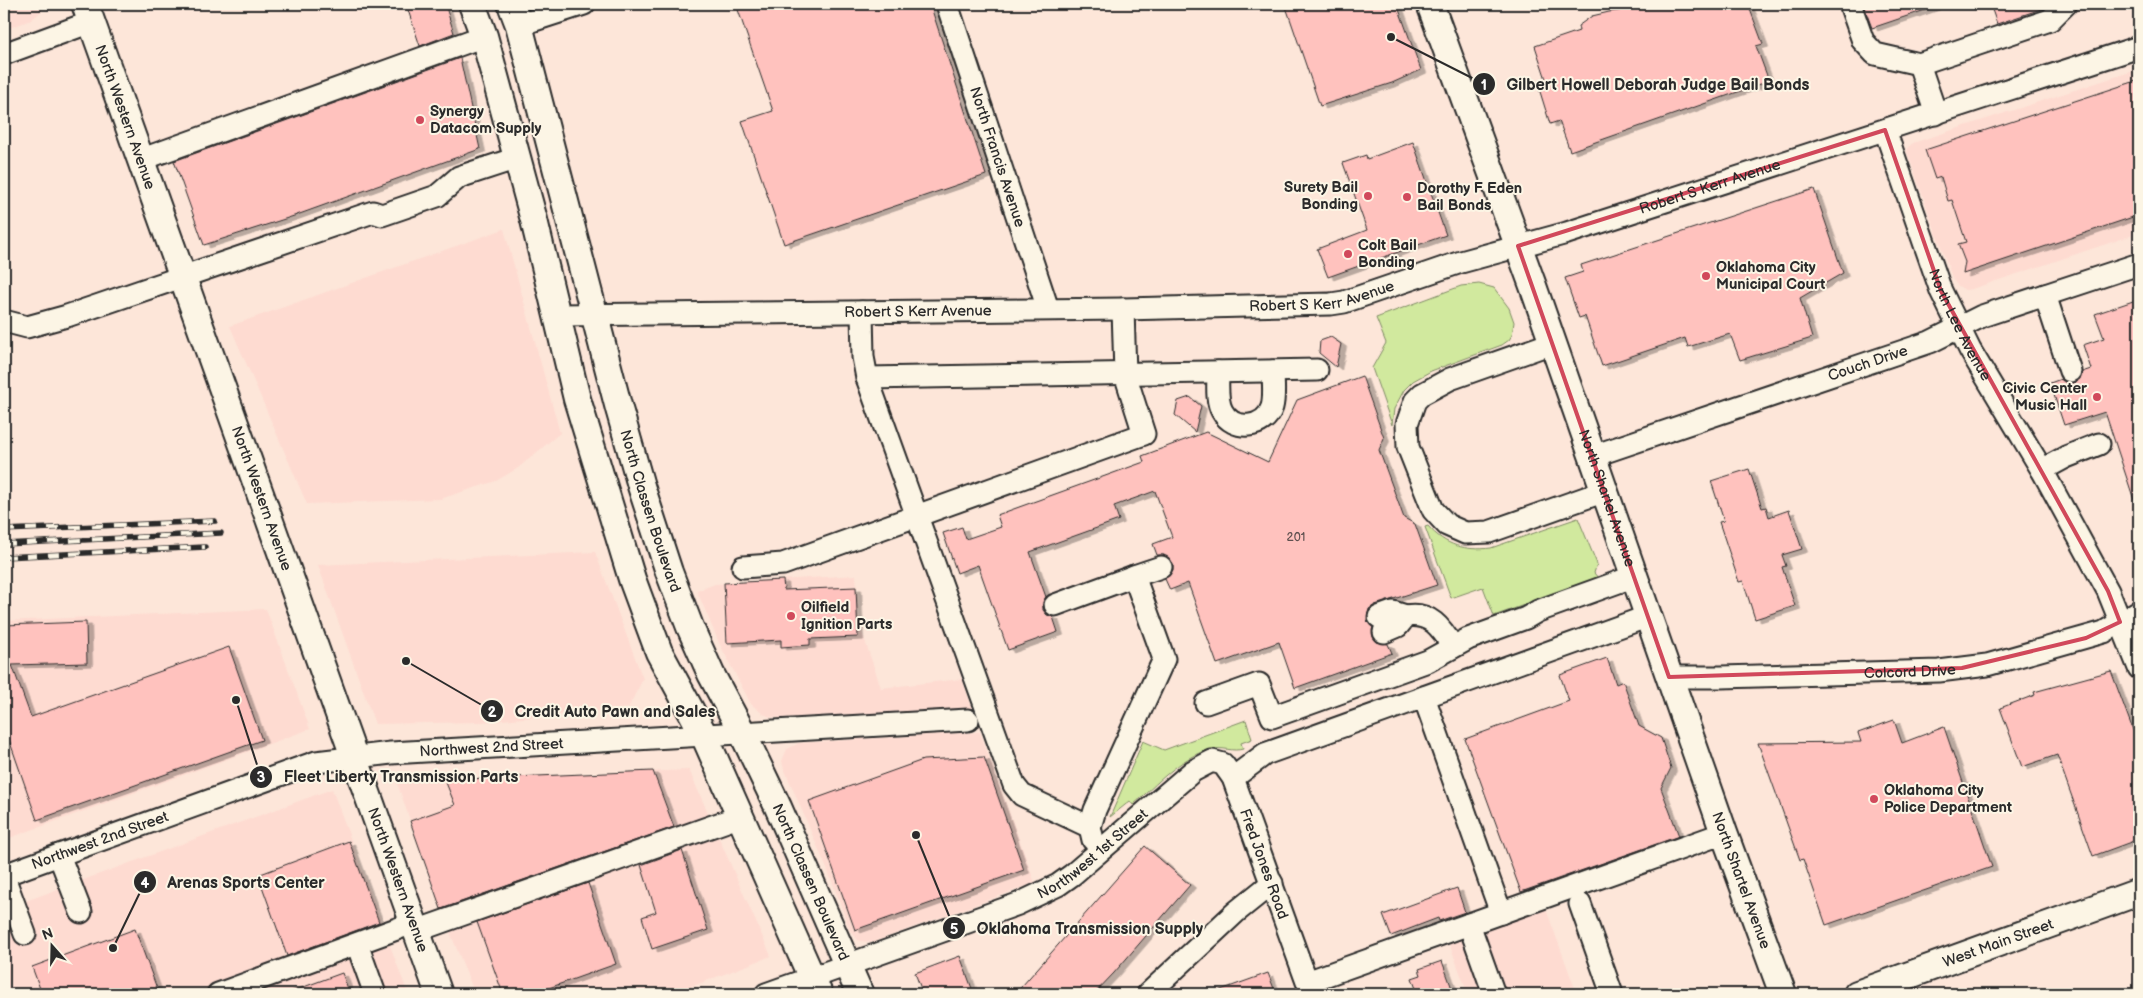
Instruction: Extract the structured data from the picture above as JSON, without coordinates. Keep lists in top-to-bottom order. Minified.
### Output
{"streets":{"main road":["North Western Avenue","North Shartel Avenue","North Classen Boulevard","West Main Street"],"street":["North Francis Avenue","Robert S Kerr Avenue","North Lee Avenue","Couch Drive","Colcord Drive","Northwest 2nd Street","Northwest 1st Street","Fred Jones Road"]},"crossings":[["North Western Avenue","Northwest 2nd Street"],["North Francis Avenue","Robert S Kerr Avenue"],["Robert S Kerr Avenue","North Lee Avenue"],["Robert S Kerr Avenue","North Shartel Avenue"],["Robert S Kerr Avenue","North Classen Boulevard"],["North Lee Avenue","Couch Drive"],["North Lee Avenue","Colcord Drive"],["Couch Drive","North Shartel Avenue"],["North Shartel Avenue","Colcord Drive"],["North Classen Boulevard","Northwest 2nd Street"],["North Classen Boulevard","Northwest 1st Street"],["Northwest 1st Street","Fred Jones Road"]],"places":["Gilbert Howell Deborah Judge Bail Bonds","Synergy Datacom Supply","Surety Bail Bonding","Dorothy F Eden Bail Bonds","Colt Bail Bonding","Oklahoma City Municipal Court","Civic Center Music Hall","Oilfield Ignition Parts","Credit Auto Pawn and Sales","Fleet Liberty Transmission Parts","Oklahoma City Police Department","Oklahoma Transmission Supply","Arenas Sports Center"],"house_numbers":["201"],"north":"top"}
